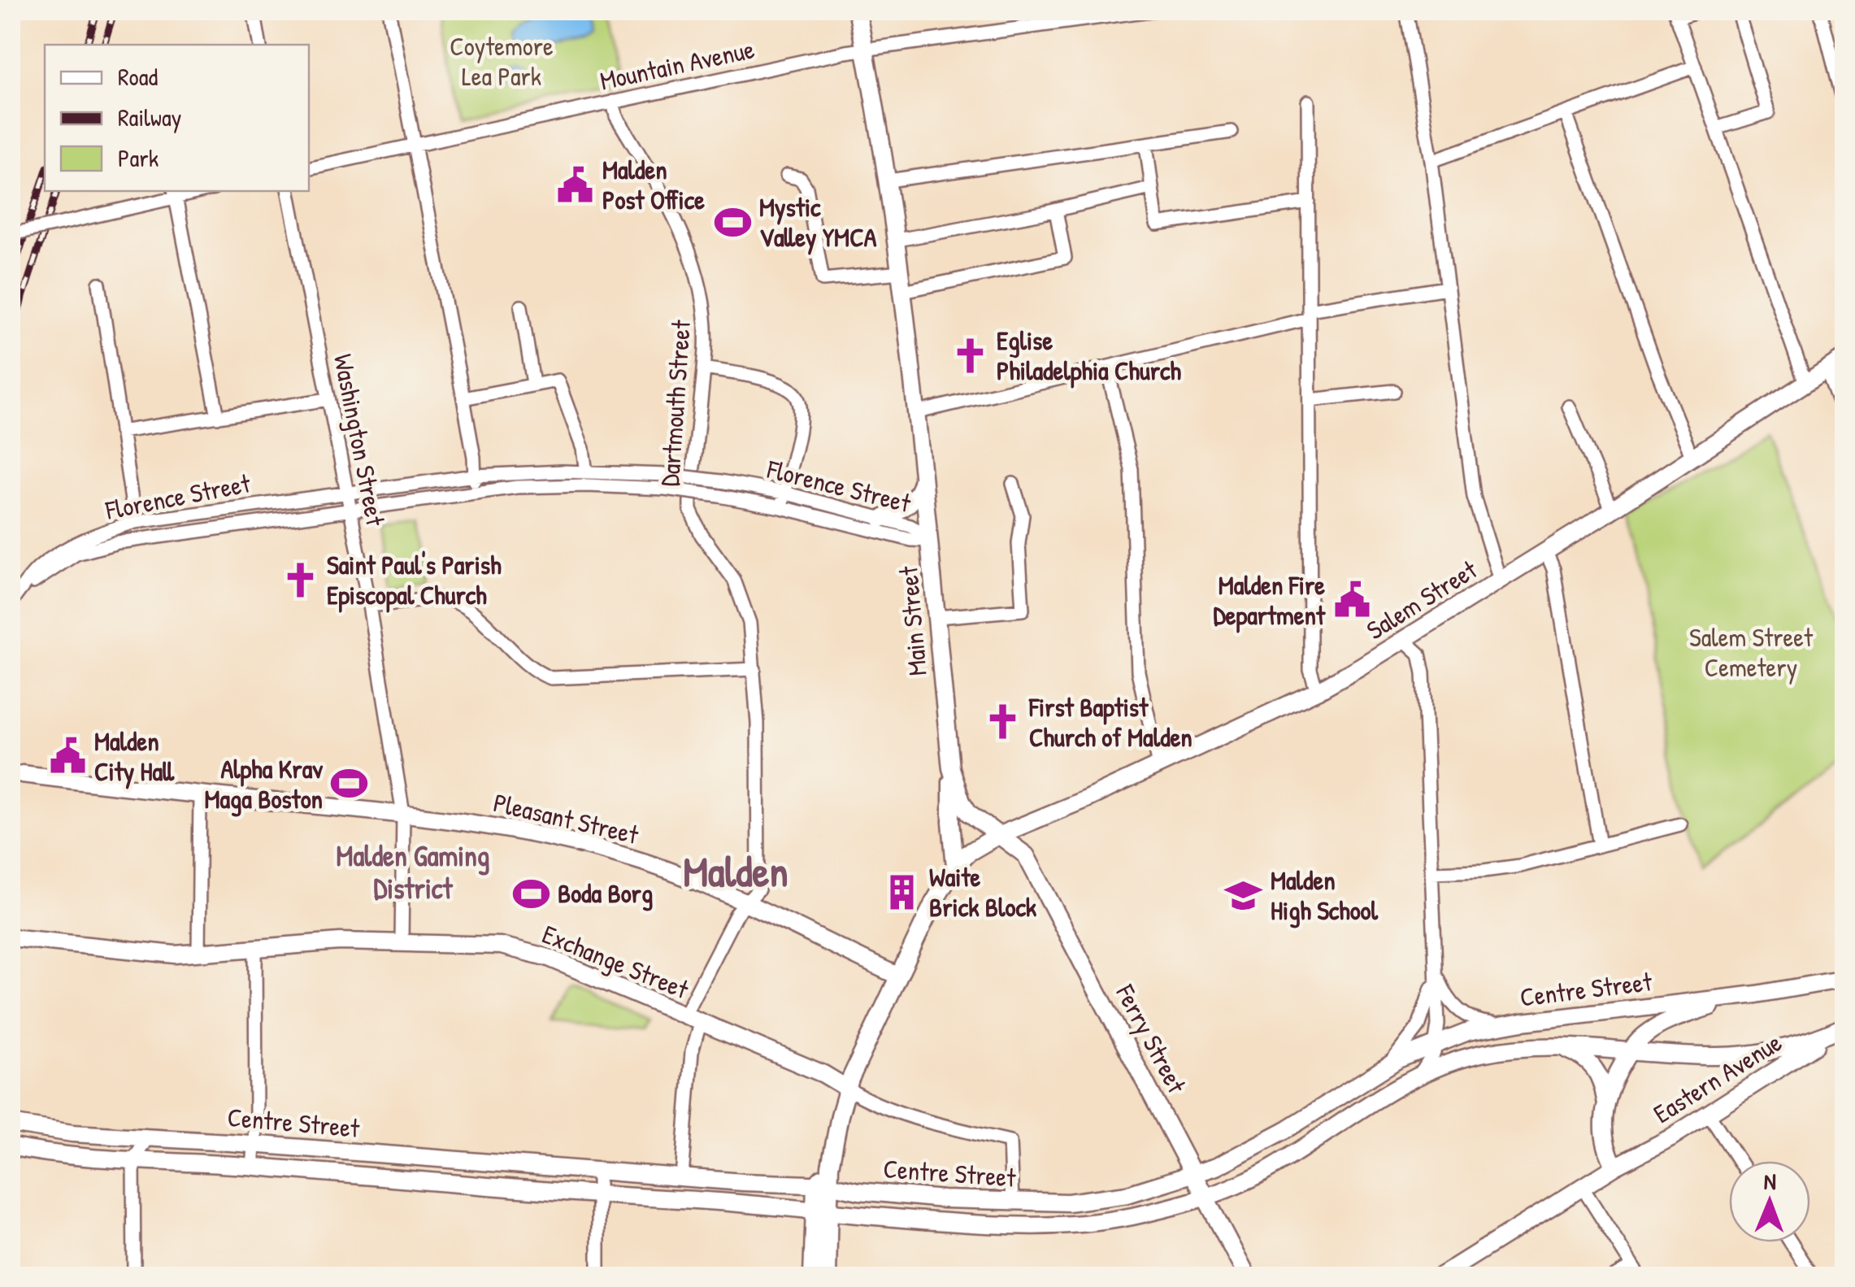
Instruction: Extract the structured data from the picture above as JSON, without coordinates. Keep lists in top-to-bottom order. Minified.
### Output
{"streets":{"main road":["Salem Street","Main Street","Pleasant Street","Exchange Street","Centre Street","Ferry Street","Eastern Avenue"],"street":["Mountain Avenue","Dartmouth Street","Washington Street","Florence Street"]},"crossings":[["Mountain Avenue","Dartmouth Street"],["Mountain Avenue","Main Street"],["Dartmouth Street","Pleasant Street"],["Dartmouth Street","Exchange Street"],["Dartmouth Street","Centre Street"],["Washington Street","Florence Street"],["Washington Street","Pleasant Street"],["Washington Street","Exchange Street"],["Florence Street","Main Street"],["Salem Street","Main Street"],["Salem Street","Ferry Street"],["Main Street","Ferry Street"],["Centre Street","Ferry Street"],["Centre Street","Eastern Avenue"]],"districts":["Malden Gaming District","Malden"],"parks":["Coytemore Lea Park","Salem Street Cemetery"],"places":{"public building":["Malden Post Office","Malden Fire Department","Malden City Hall"],"sports":["Mystic Valley YMCA","Alpha Krav Maga Boston","Boda Borg"],"church":["Eglise Philadelphia Church","Saint Paul's Parish Episcopal Church","First Baptist Church of Malden"],"building":["Waite Brick Block"],"school or university":["Malden High School"]},"legend":["Road","Railway","Park"],"north":"top"}
